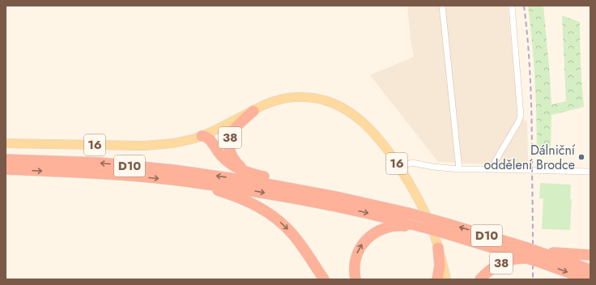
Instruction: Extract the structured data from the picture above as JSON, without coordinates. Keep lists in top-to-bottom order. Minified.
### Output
{"streets":{"highway":["38","16","D10"]},"crossings":[["38","16"],["38","D10"]],"places":["Dálniční oddělení Brodce"]}
